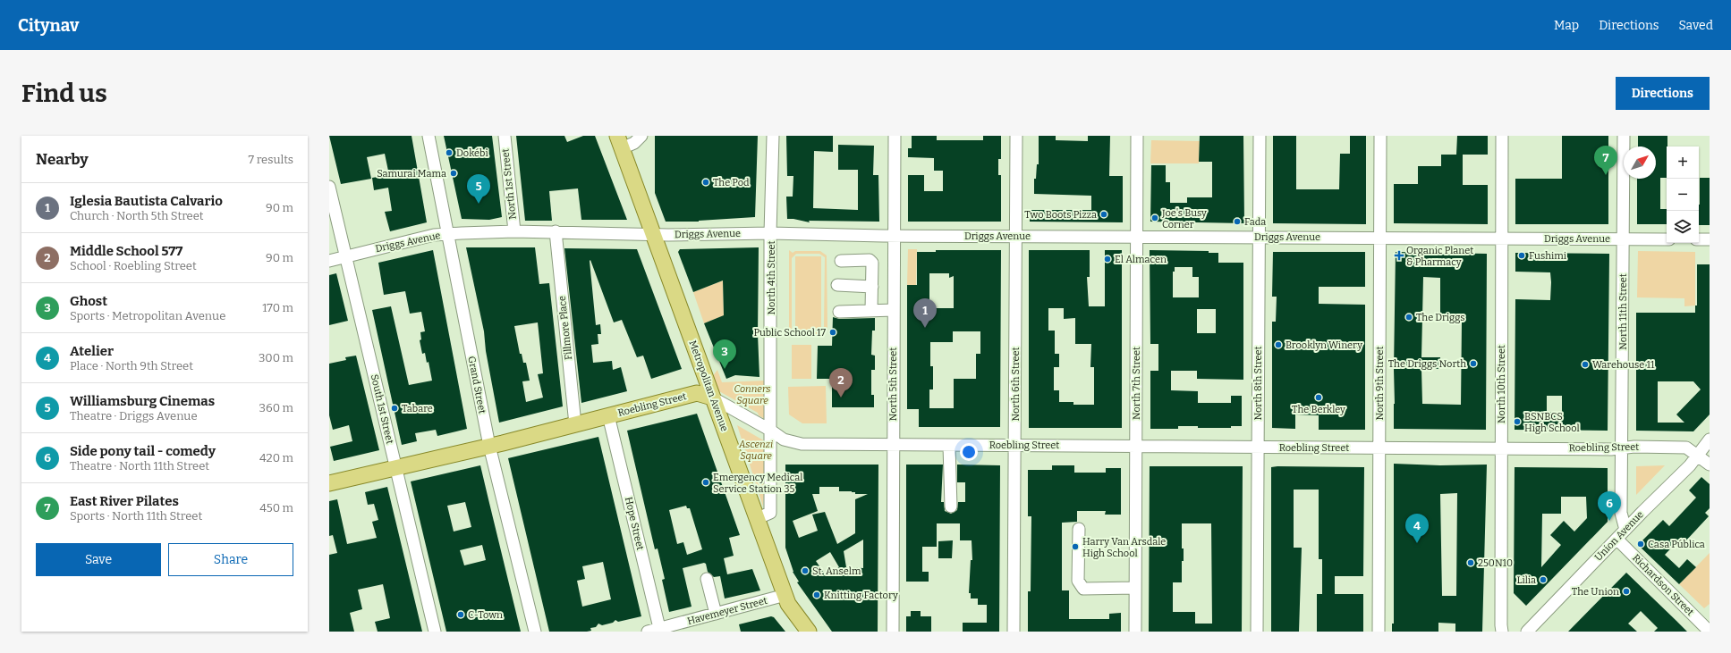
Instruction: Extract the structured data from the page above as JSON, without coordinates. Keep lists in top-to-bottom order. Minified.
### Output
{"streets":{"main road":["Metropolitan Avenue","Roebling Street"],"street":["North 1st Street","Driggs Avenue","North 4th Street","North 11th Street","Fillmore Place","North 7th Street","North 8th Street","North 9th Street","North 5th Street","North 6th Street","North 10th Street","Grand Street","South 1st Street","Hope Street","Union Avenue","Richardson Street","Havemeyer Street"]},"crossings":[["North 1st Street","Driggs Avenue"],["Driggs Avenue","North 4th Street"],["Driggs Avenue","North 11th Street"],["Driggs Avenue","Fillmore Place"],["Driggs Avenue","North 7th Street"],["Driggs Avenue","North 8th Street"],["Driggs Avenue","North 9th Street"],["Driggs Avenue","North 5th Street"],["Driggs Avenue","North 6th Street"],["Driggs Avenue","North 10th Street"],["Driggs Avenue","Grand Street"],["Driggs Avenue","Metropolitan Avenue"],["Driggs Avenue","South 1st Street"],["North 4th Street","Metropolitan Avenue"],["North 4th Street","Roebling Street"],["North 11th Street","Roebling Street"],["North 11th Street","Union Avenue"],["Fillmore Place","Roebling Street"],["North 7th Street","Roebling Street"],["North 8th Street","Roebling Street"],["North 9th Street","Roebling Street"],["North 5th Street","Roebling Street"],["North 6th Street","Roebling Street"],["North 10th Street","Roebling Street"],["Grand Street","Roebling Street"],["Metropolitan Avenue","Roebling Street"],["Metropolitan Avenue","Havemeyer Street"],["Roebling Street","South 1st Street"],["Roebling Street","Hope Street"],["Roebling Street","Union Avenue"],["Hope Street","Havemeyer Street"],["Union Avenue","Richardson Street"]],"parks":["Conners Square","Ascenzi Square"],"places":{"other":["Dokébi","Samurai Mama","The Pod","Two Boots Pizza","Joe's Busy Corner","Fada","Fushimi","El Almacen","The Driggs","Public School 17","Brooklyn Winery","The Driggs North","Warehouse 11","The Berkley","Tabare","BSNBCS High School","Emergency Medical Service Station 35","Casa Pública","Harry Van Arsdale High School","250N10","St. Anselm","Lilia","The Union","Knitting Factory","C-Town"],"health":["Organic Planet & Pharmacy"]},"north":"top right","page":{"header":"Citynav","nav":["Map","Directions","Saved"],"buttons":["Directions",["Save","Share"]],"title":"Find us","heading":["Nearby","7 results"],"pins":["7","5","1","3","2","6","4"],"map_buttons":["+","−"],"list":[{"mark":"1","name":"Iglesia Bautista Calvario","note":"Church · North 5th Street","value":"90 m"},{"mark":"2","name":"Middle School 577","note":"School · Roebling Street","value":"90 m"},{"mark":"3","name":"Ghost","note":"Sports · Metropolitan Avenue","value":"170 m"},{"mark":"4","name":"Atelier","note":"Place · North 9th Street","value":"300 m"},{"mark":"5","name":"Williamsburg Cinemas","note":"Theatre · Driggs Avenue","value":"360 m"},{"mark":"6","name":"Side pony tail - comedy","note":"Theatre · North 11th Street","value":"420 m"},{"mark":"7","name":"East River Pilates","note":"Sports · North 11th Street","value":"450 m"}]}}
